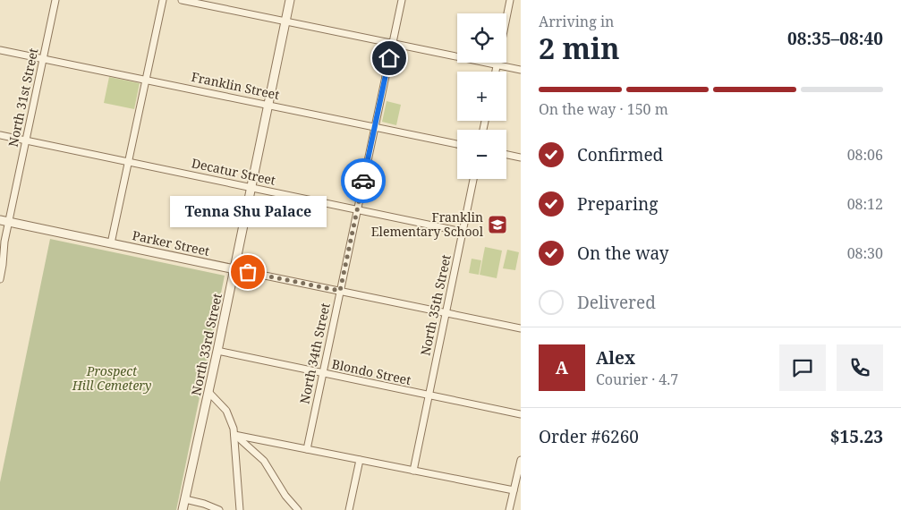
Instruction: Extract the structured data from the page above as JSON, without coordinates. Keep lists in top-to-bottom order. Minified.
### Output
{"streets":{"street":["Franklin Street","North 31st Street","Decatur Street","Parker Street","North 35th Street","North 33rd Street","North 34th Street","Blondo Street"]},"crossings":[["Franklin Street","North 31st Street"],["Franklin Street","North 33rd Street"],["Franklin Street","North 34th Street"],["North 31st Street","Decatur Street"],["North 31st Street","Parker Street"],["Decatur Street","North 35th Street"],["Decatur Street","North 33rd Street"],["Decatur Street","North 34th Street"],["Parker Street","North 35th Street"],["Parker Street","North 33rd Street"],["Parker Street","North 34th Street"],["North 35th Street","Blondo Street"],["North 33rd Street","Blondo Street"],["North 34th Street","Blondo Street"]],"parks":["Prospect Hill Cemetery"],"places":{"school or university":["Franklin Elementary School"],"other":["Tenna Shu Palace"]},"page":{"heading":["2 min","Arriving in","08:35–08:40"],"panel":["Alex","Courier · 4.7","Order #6260","$15.23"],"map_buttons":["+","−"],"bar":"On the way · 150 m","list":[["Confirmed","08:06"],["Preparing","08:12"],["On the way","08:30"],"Delivered"],"bubble":"Tenna Shu Palace","round":"A"}}
